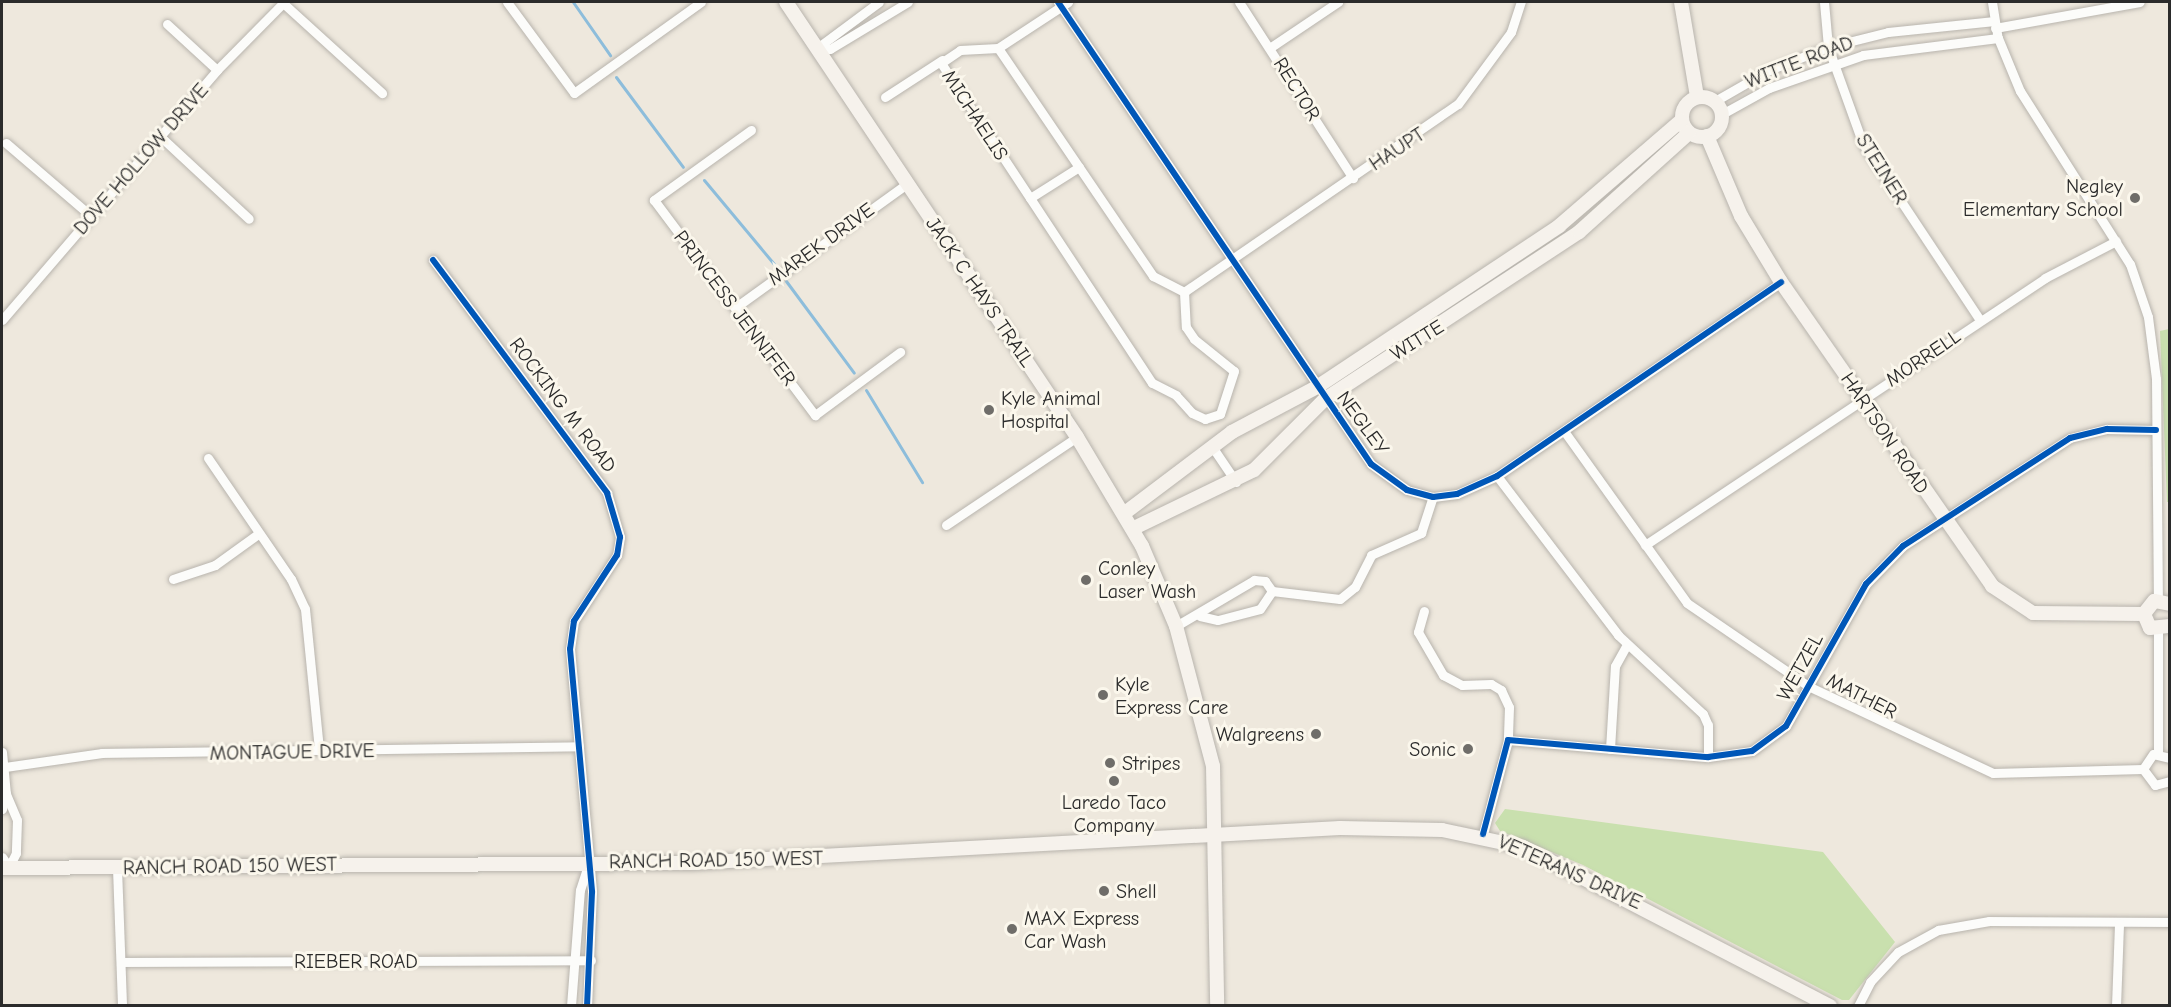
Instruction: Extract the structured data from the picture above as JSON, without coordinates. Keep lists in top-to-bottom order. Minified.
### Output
{"streets":{"main road":["JACK C HAYS TRAIL","WITTE","HARTSON ROAD","RANCH ROAD 150 WEST","VETERANS DRIVE"],"street":["WITTE ROAD","RECTOR","MICHAELIS","HAUPT","DOVE HOLLOW DRIVE","STEINER","MAREK DRIVE","PRINCESS JENNIFER","MORRELL","ROCKING M ROAD","NEGLEY","WETZEL","MATHER","MONTAGUE DRIVE","RIEBER ROAD"]},"crossings":[["WITTE ROAD","STEINER"],["WITTE ROAD","WITTE"],["WITTE ROAD","HARTSON ROAD"],["RECTOR","HAUPT"],["HAUPT","NEGLEY"],["STEINER","MORRELL"],["MAREK DRIVE","JACK C HAYS TRAIL"],["MAREK DRIVE","PRINCESS JENNIFER"],["JACK C HAYS TRAIL","WITTE"],["JACK C HAYS TRAIL","RANCH ROAD 150 WEST"],["JACK C HAYS TRAIL","VETERANS DRIVE"],["WITTE","NEGLEY"],["WITTE","HARTSON ROAD"],["MORRELL","HARTSON ROAD"],["MORRELL","MATHER"],["ROCKING M ROAD","MONTAGUE DRIVE"],["ROCKING M ROAD","RANCH ROAD 150 WEST"],["ROCKING M ROAD","RIEBER ROAD"],["HARTSON ROAD","WETZEL"],["WETZEL","MATHER"],["RANCH ROAD 150 WEST","VETERANS DRIVE"]],"places":["Negley Elementary School","Kyle Animal Hospital","Conley Laser Wash","Kyle Express Care","Walgreens","Sonic","Stripes","Laredo Taco Company","Shell","MAX Express Car Wash"]}
